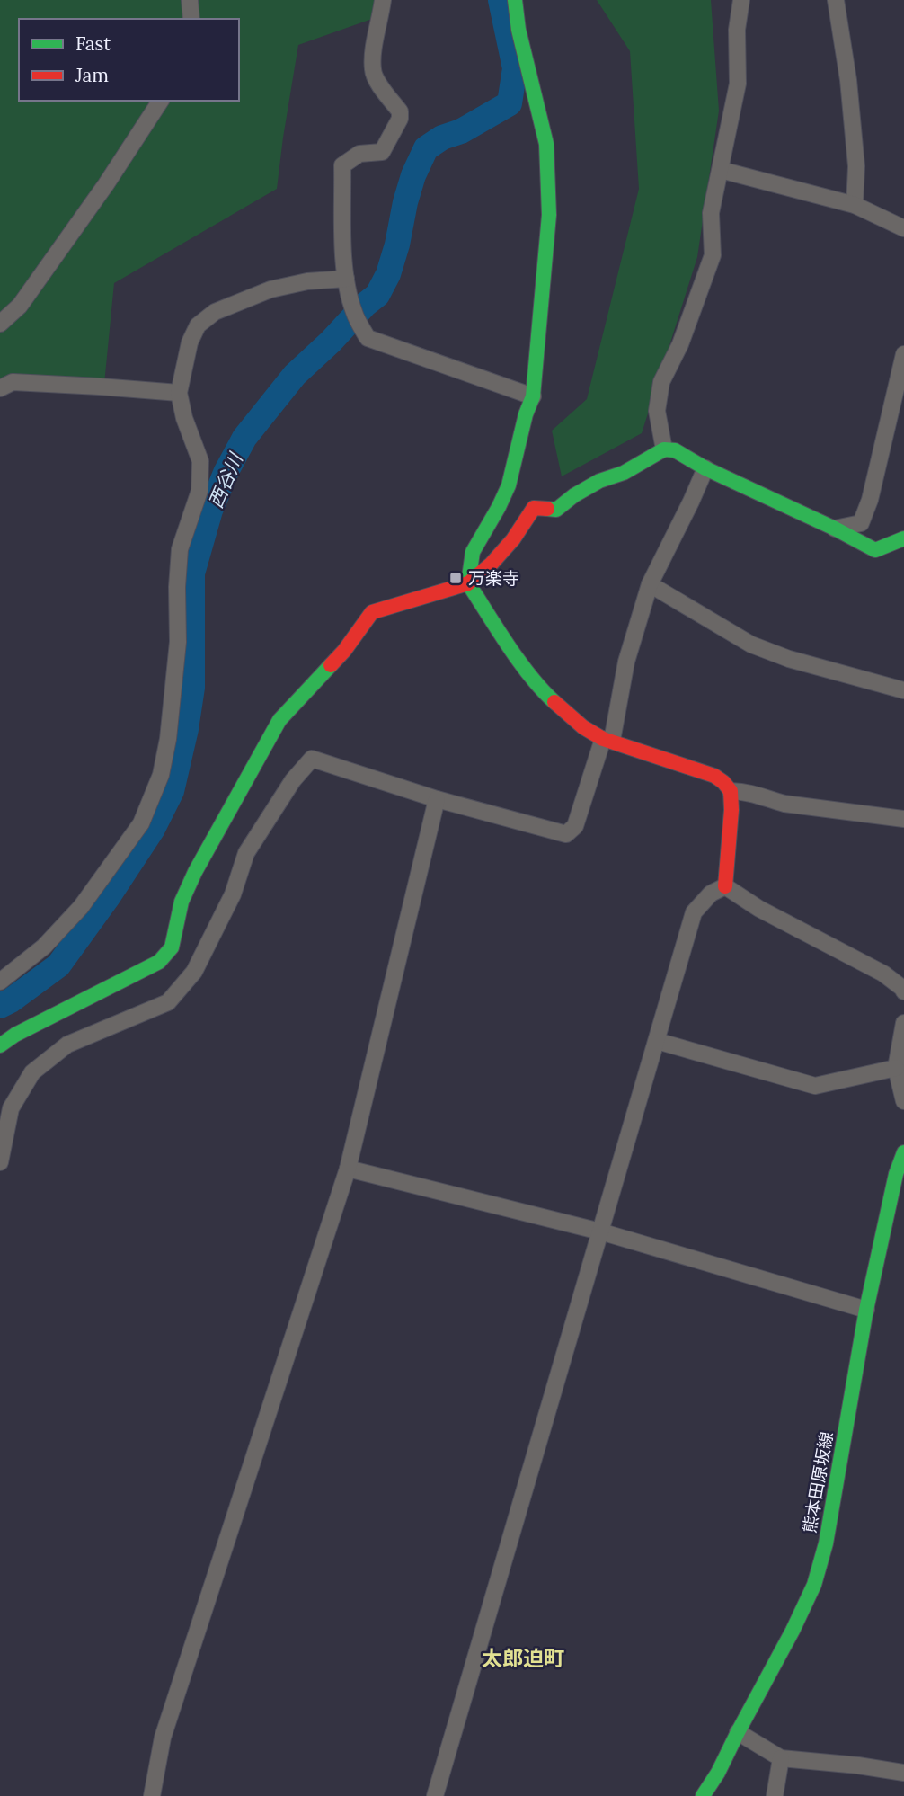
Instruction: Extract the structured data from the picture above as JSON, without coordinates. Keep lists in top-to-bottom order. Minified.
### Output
{"streets":{"street":["熊本田原坂線"]},"districts":["太郎迫町"],"water":["西谷川"],"places":{"transit":["万楽寺"]},"legend":["Fast","Jam"]}
